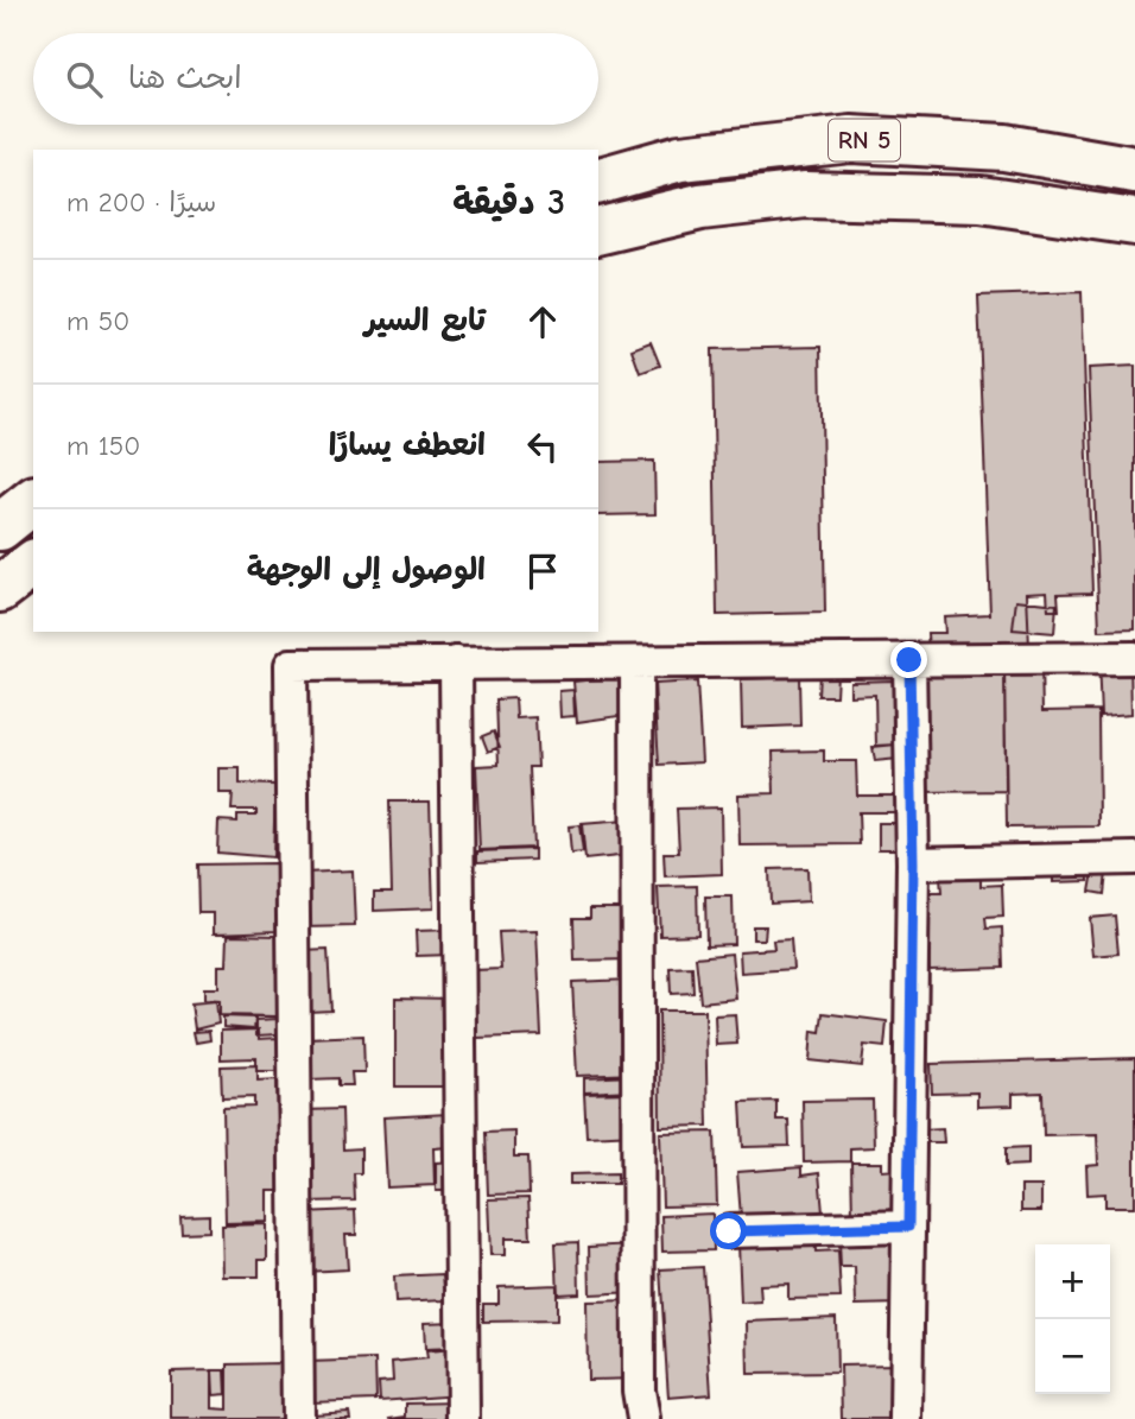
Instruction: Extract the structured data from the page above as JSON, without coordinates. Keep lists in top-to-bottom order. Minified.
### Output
{"streets":{"highway":["RN 5"]},"page":{"search":"ابحث هنا","heading":["3 دقيقة","سيرًا · 200 m"],"list":[["تابع السير","50 m"],["انعطف يسارًا","150 m"],"الوصول إلى الوجهة"],"map_buttons":["+","−"]}}
